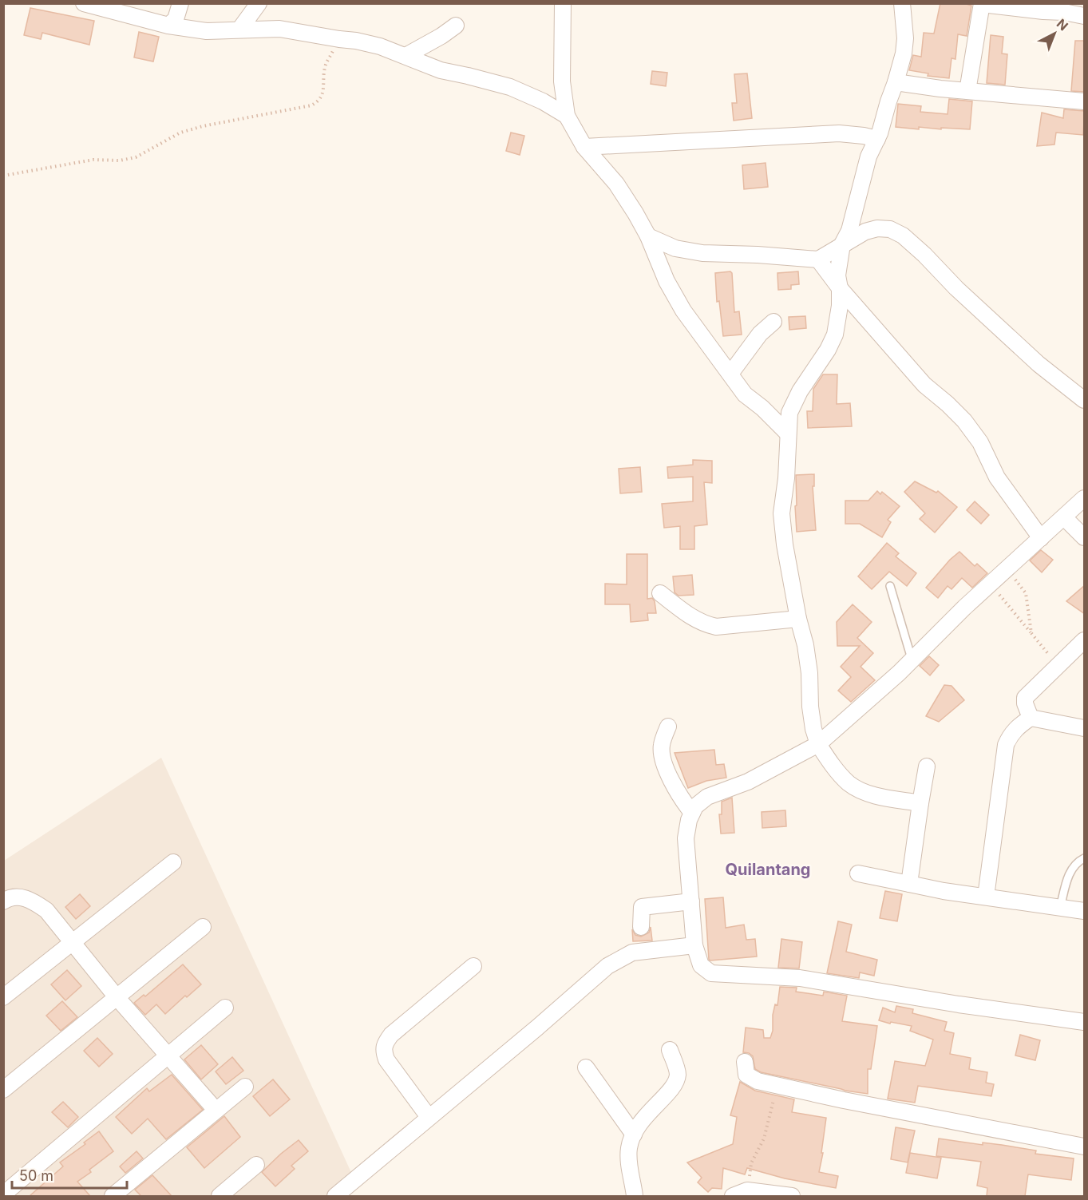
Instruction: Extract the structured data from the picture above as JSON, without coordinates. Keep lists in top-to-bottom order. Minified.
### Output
{"districts":["Quilantang"],"scale_bar":"50 m","north":"top right"}
